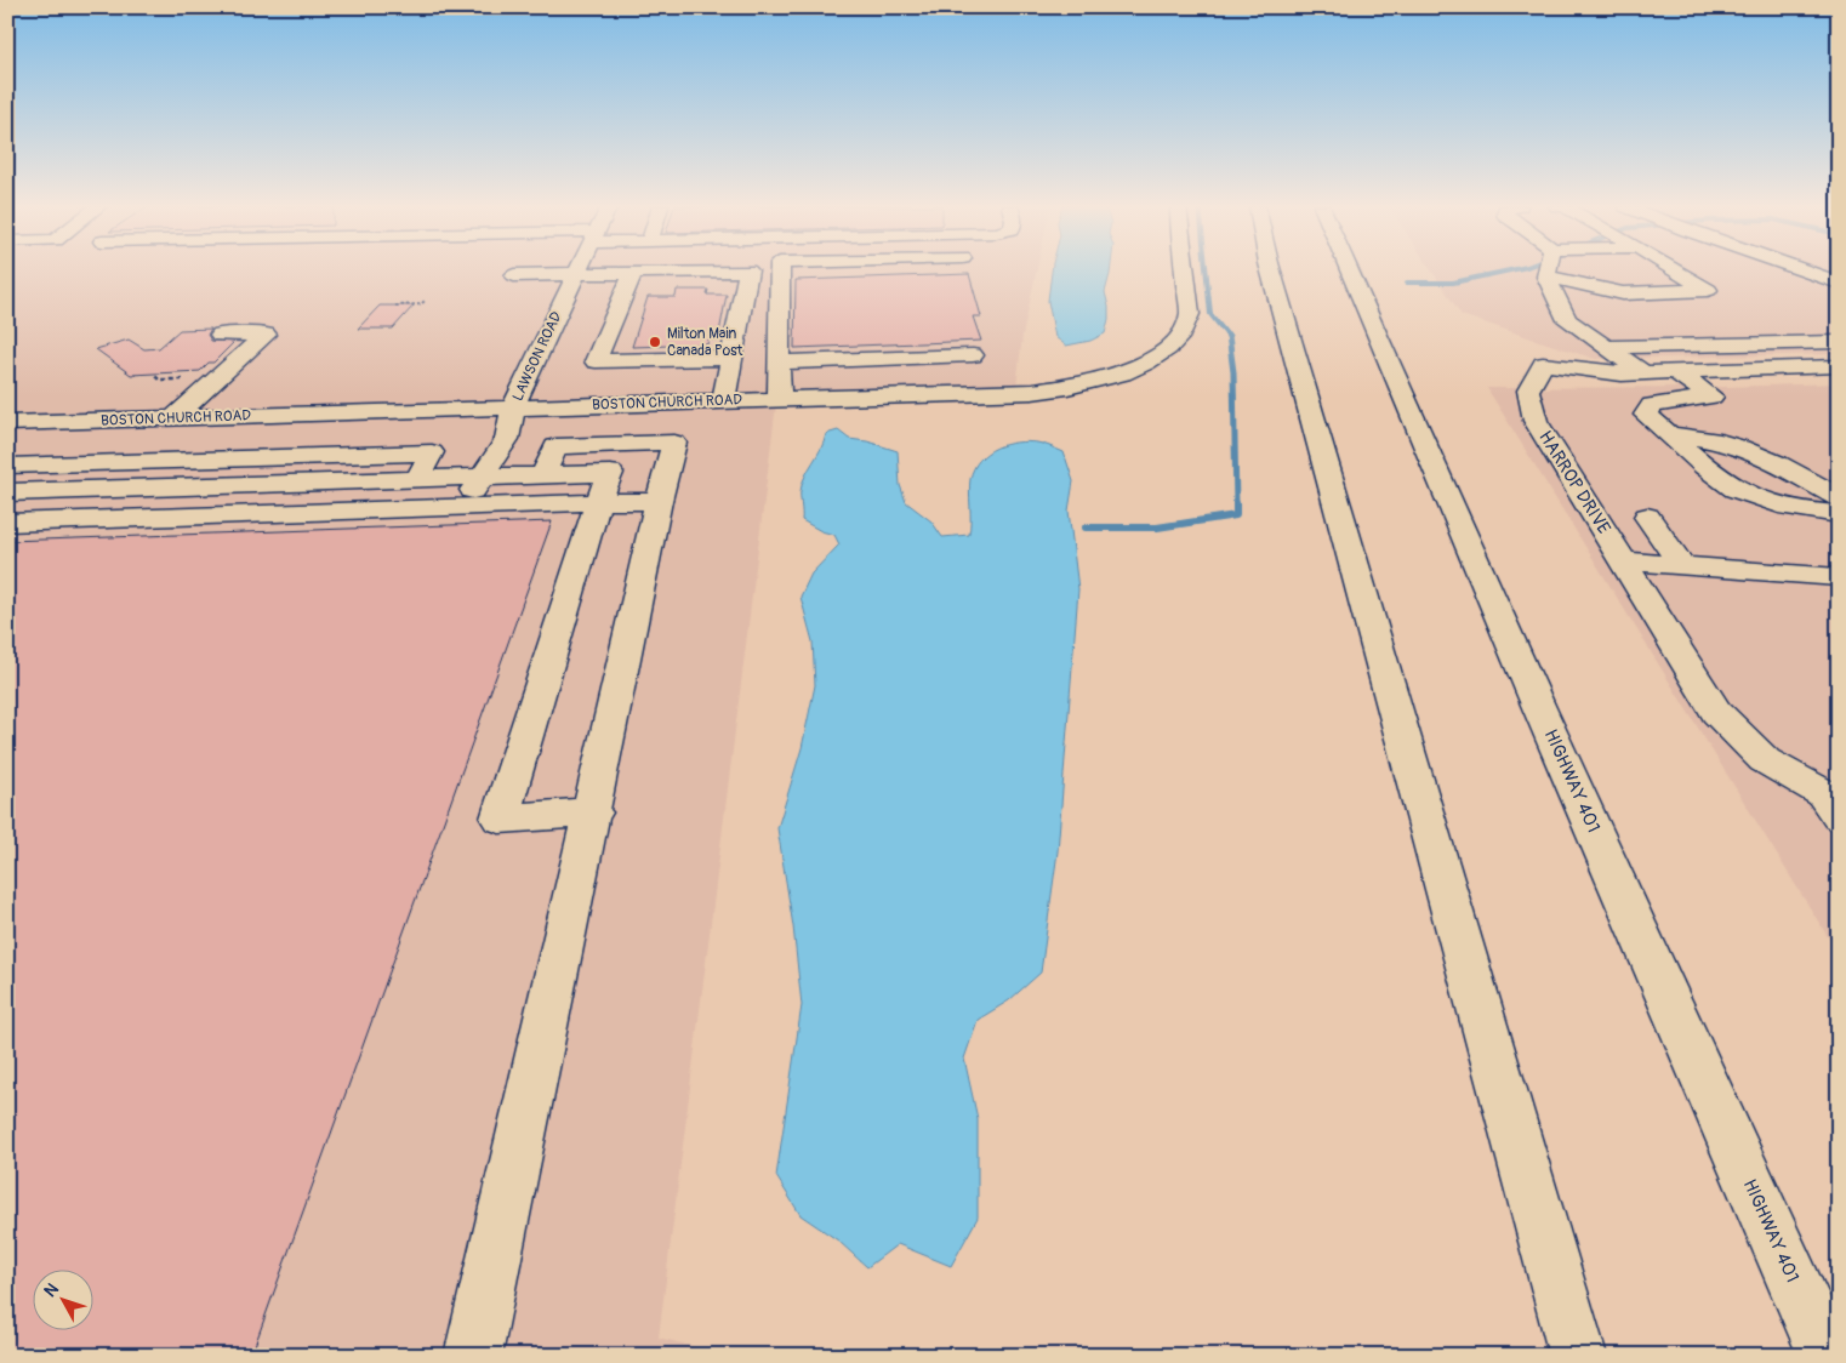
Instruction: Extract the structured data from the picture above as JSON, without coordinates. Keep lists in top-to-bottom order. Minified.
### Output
{"streets":{"main road":["LAWSON ROAD","BOSTON CHURCH ROAD","HARROP DRIVE","HIGHWAY 401"]},"crossings":[["LAWSON ROAD","BOSTON CHURCH ROAD"]],"places":["Milton Main Canada Post"],"north":"top left"}
